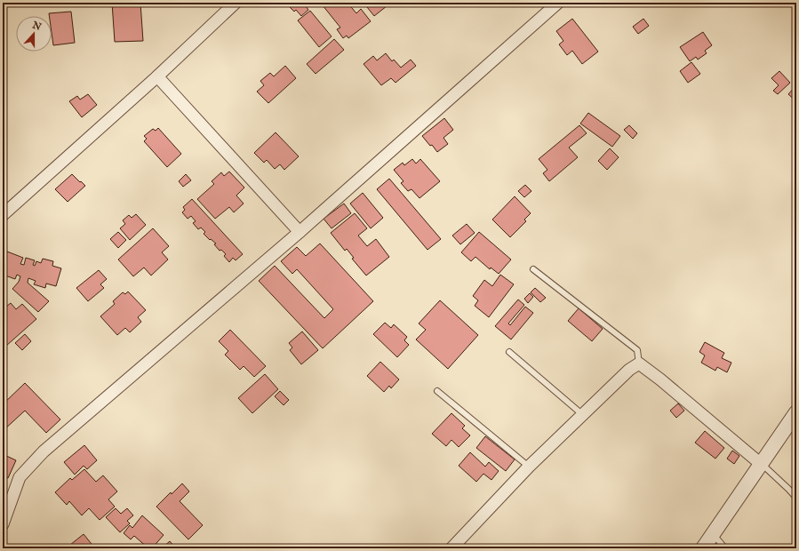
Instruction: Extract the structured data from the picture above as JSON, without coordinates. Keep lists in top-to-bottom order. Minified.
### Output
{"north":"top"}
